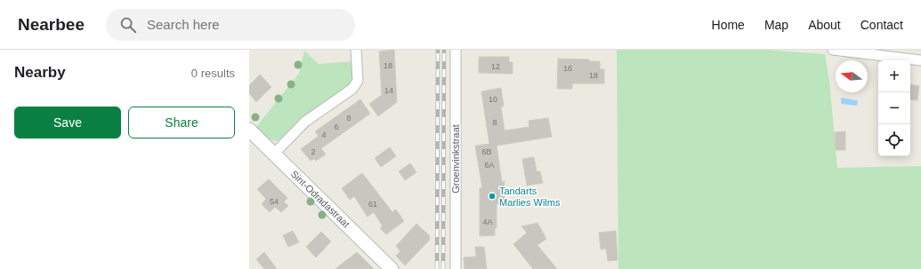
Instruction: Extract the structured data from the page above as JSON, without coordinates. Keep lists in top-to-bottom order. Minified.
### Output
{"streets":{"street":["Groenvinkstraat","Sint-Odradastraat"]},"places":["Tandarts Marlies Wilms"],"house_numbers":["18","12","16","18","14","10","8","8","6","4","2","6B","6A","54","61","4A"],"north":"left","page":{"header":"Nearbee","search":"Search here","nav":["Home","Map","About","Contact"],"heading":["Nearby","0 results"],"map_buttons":["+","−"],"buttons":["Save","Share"]}}
